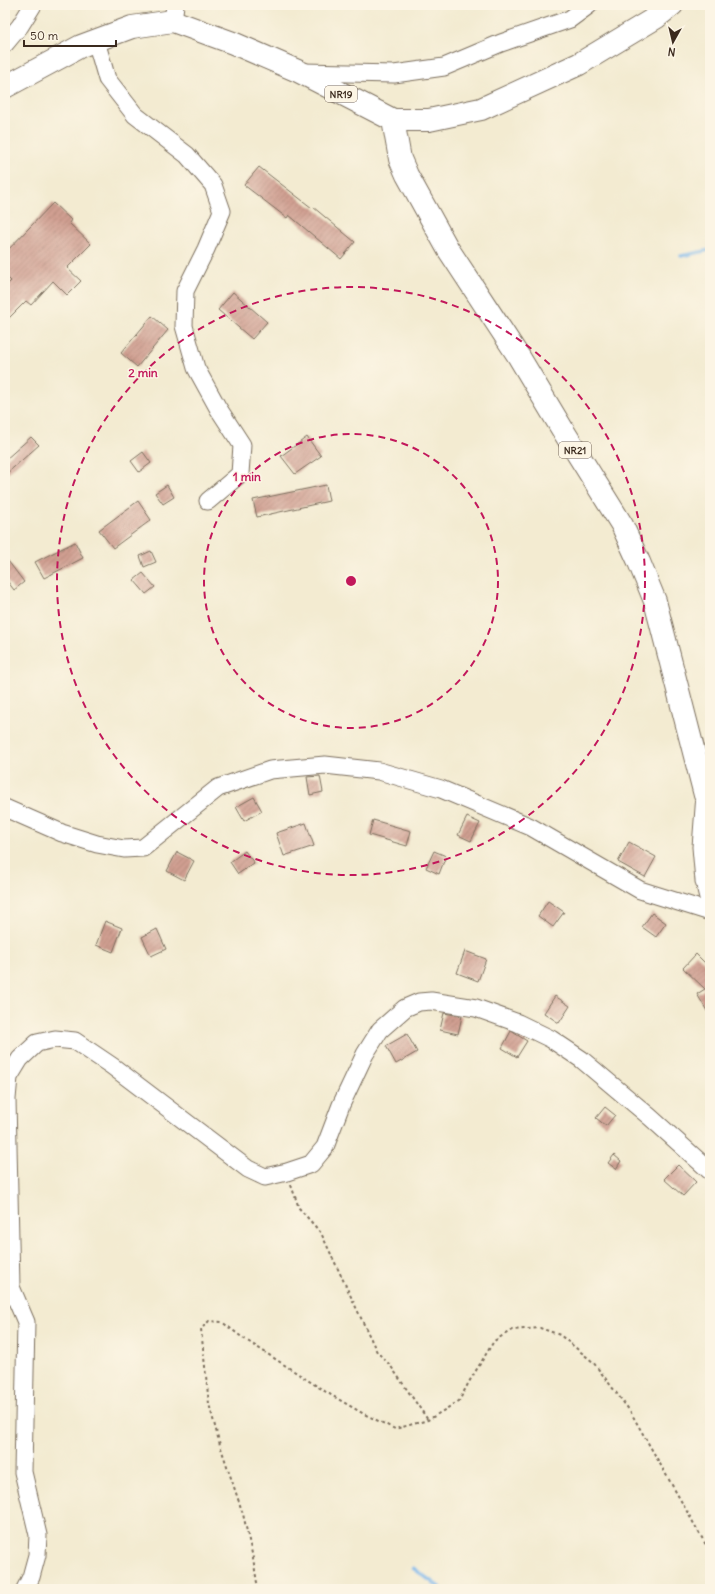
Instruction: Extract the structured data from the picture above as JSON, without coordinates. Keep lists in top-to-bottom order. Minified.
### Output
{"streets":{"main road":["NR19","NR21"]},"crossings":[["NR19","NR21"]],"scale_bar":"50 m","north":"bottom","rings":["2 min","1 min"]}
